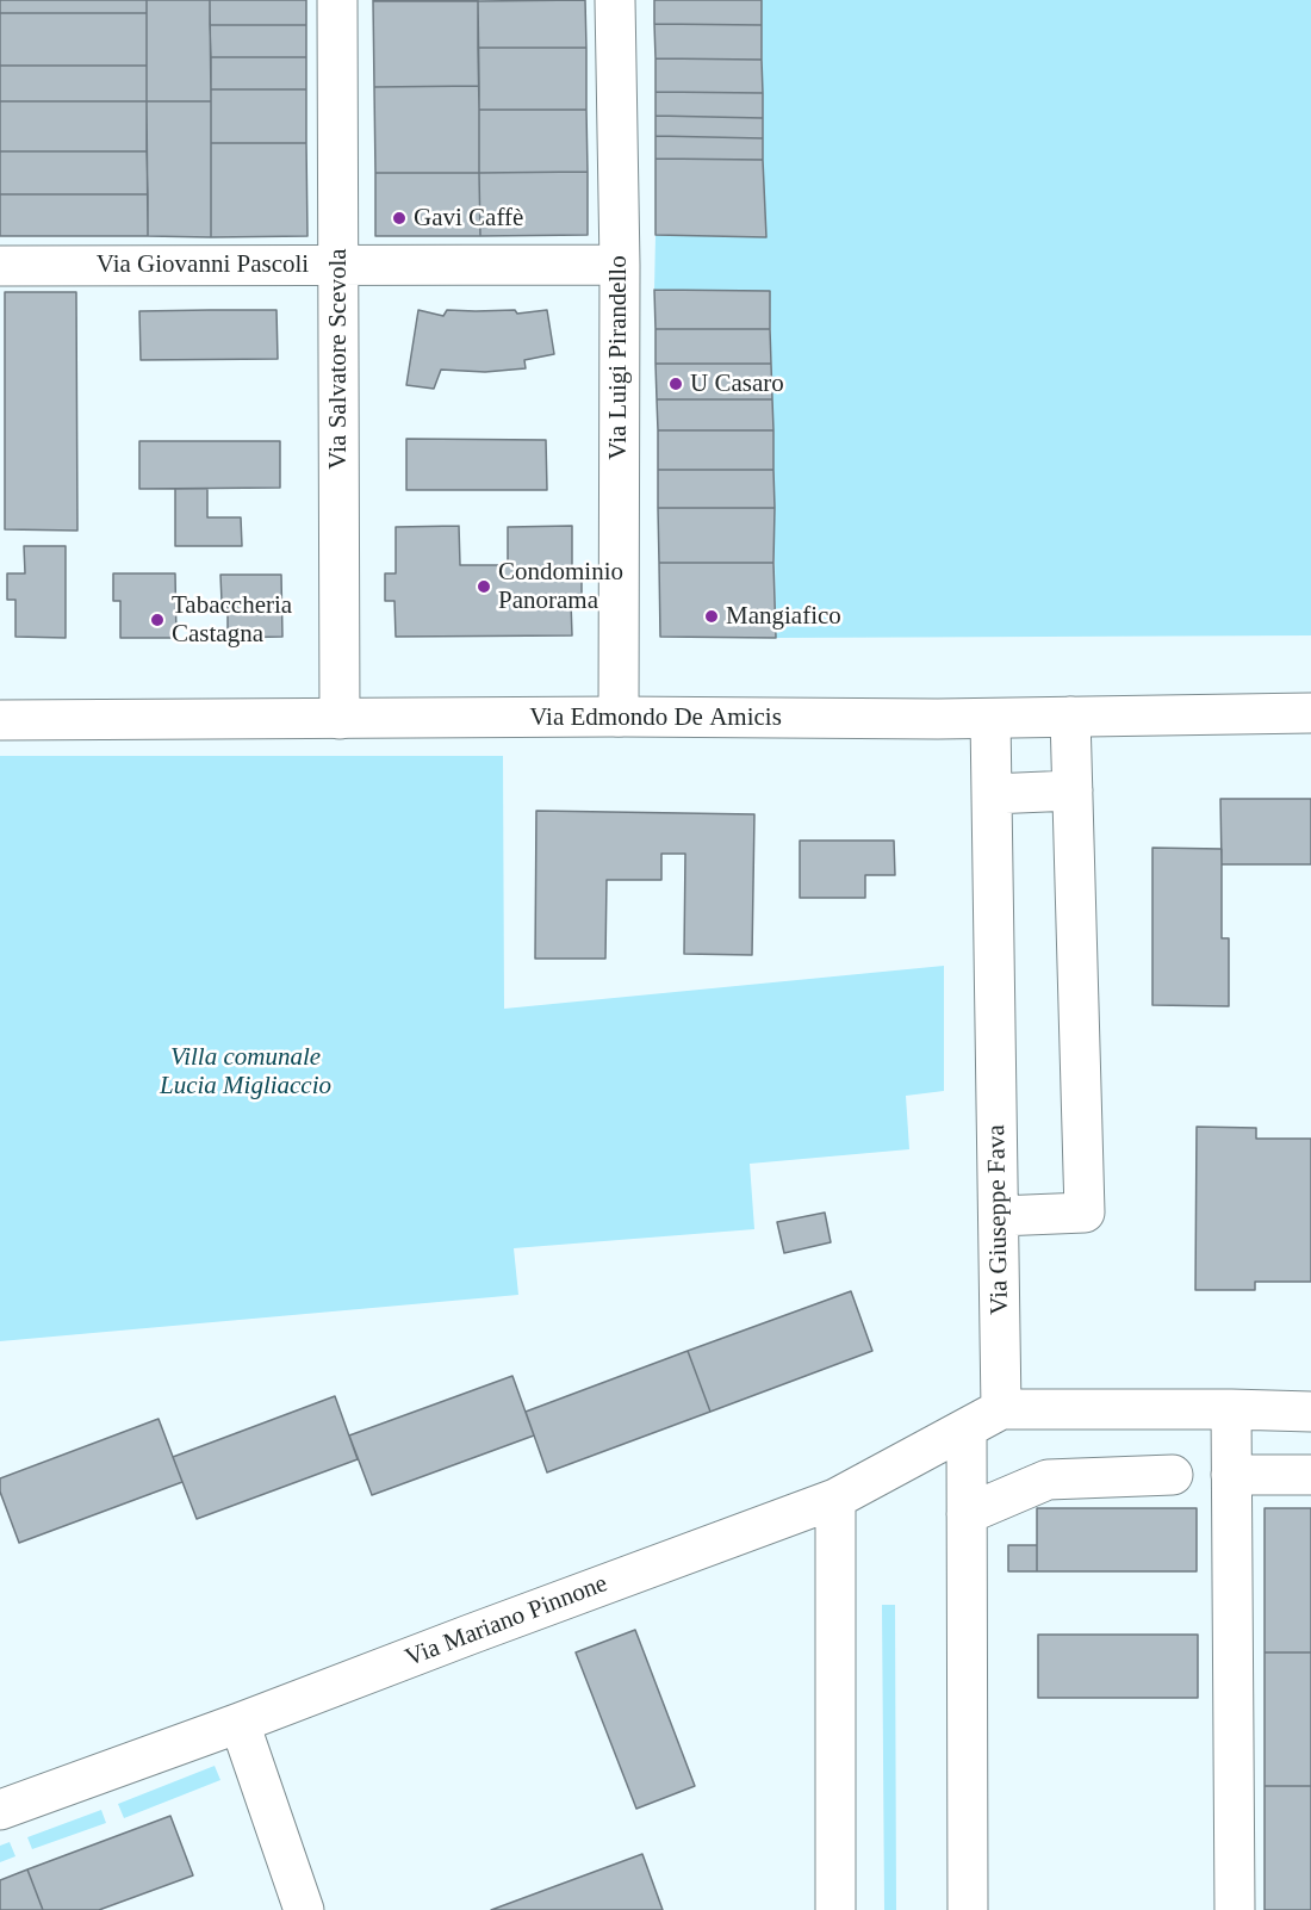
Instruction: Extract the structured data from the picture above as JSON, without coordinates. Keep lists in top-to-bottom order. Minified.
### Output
{"streets":{"street":["Via Giovanni Pascoli","Via Luigi Pirandello","Via Salvatore Scevola","Via Edmondo De Amicis","Via Giuseppe Fava","Via Mariano Pinnone"]},"crossings":[["Via Giovanni Pascoli","Via Luigi Pirandello"],["Via Giovanni Pascoli","Via Salvatore Scevola"],["Via Luigi Pirandello","Via Edmondo De Amicis"],["Via Salvatore Scevola","Via Edmondo De Amicis"],["Via Edmondo De Amicis","Via Giuseppe Fava"],["Via Giuseppe Fava","Via Mariano Pinnone"]],"parks":["Villa comunale Lucia Migliaccio"],"places":["Gavi Caffè","U Casaro","Condominio Panorama","Mangiafico","Tabaccheria Castagna"]}
